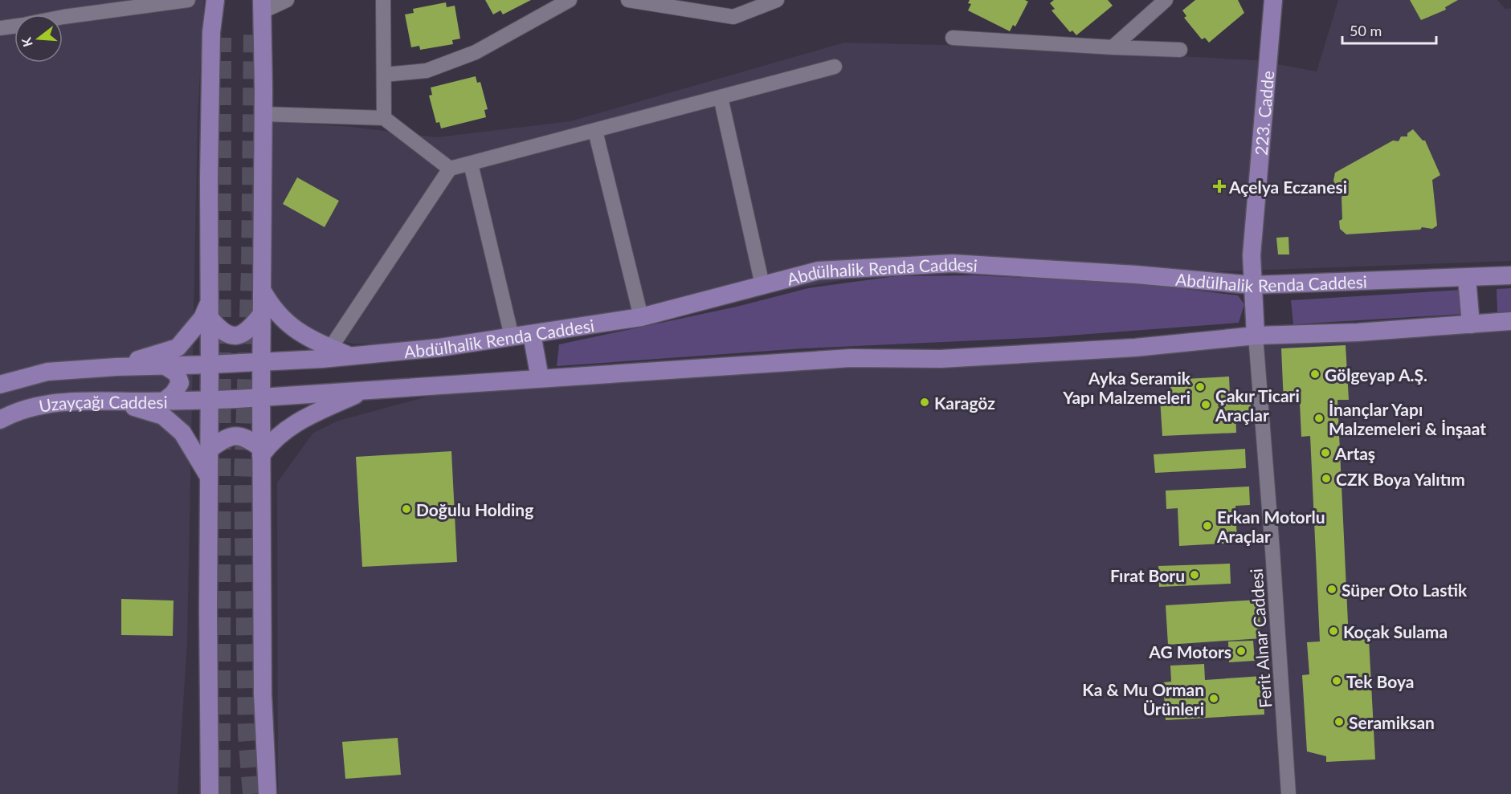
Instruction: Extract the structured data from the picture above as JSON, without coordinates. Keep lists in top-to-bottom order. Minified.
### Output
{"streets":{"main road":["223. Cadde","Abdülhalik Renda Caddesi","Uzayçağı Caddesi"],"street":["Ferit Alnar Caddesi"]},"crossings":[["223. Cadde","Abdülhalik Renda Caddesi"],["223. Cadde","Ferit Alnar Caddesi"],["Abdülhalik Renda Caddesi","Uzayçağı Caddesi"]],"places":{"health":["Açelya Eczanesi"],"other":["Gölgeyap A.Ş.","Ayka Seramik Yapı Malzemeleri","Karagöz","Çakır Ticari Araçlar","İnançlar Yapı Malzemeleri & İnşaat","Artaş","CZK Boya Yalıtım","Doğulu Holding","Erkan Motorlu Araçlar","Fırat Boru","Süper Oto Lastik","Koçak Sulama","AG Motors","Tek Boya","Ka & Mu Orman Ürünleri","Seramiksan"]},"scale_bar":"50 m","north":"left"}
